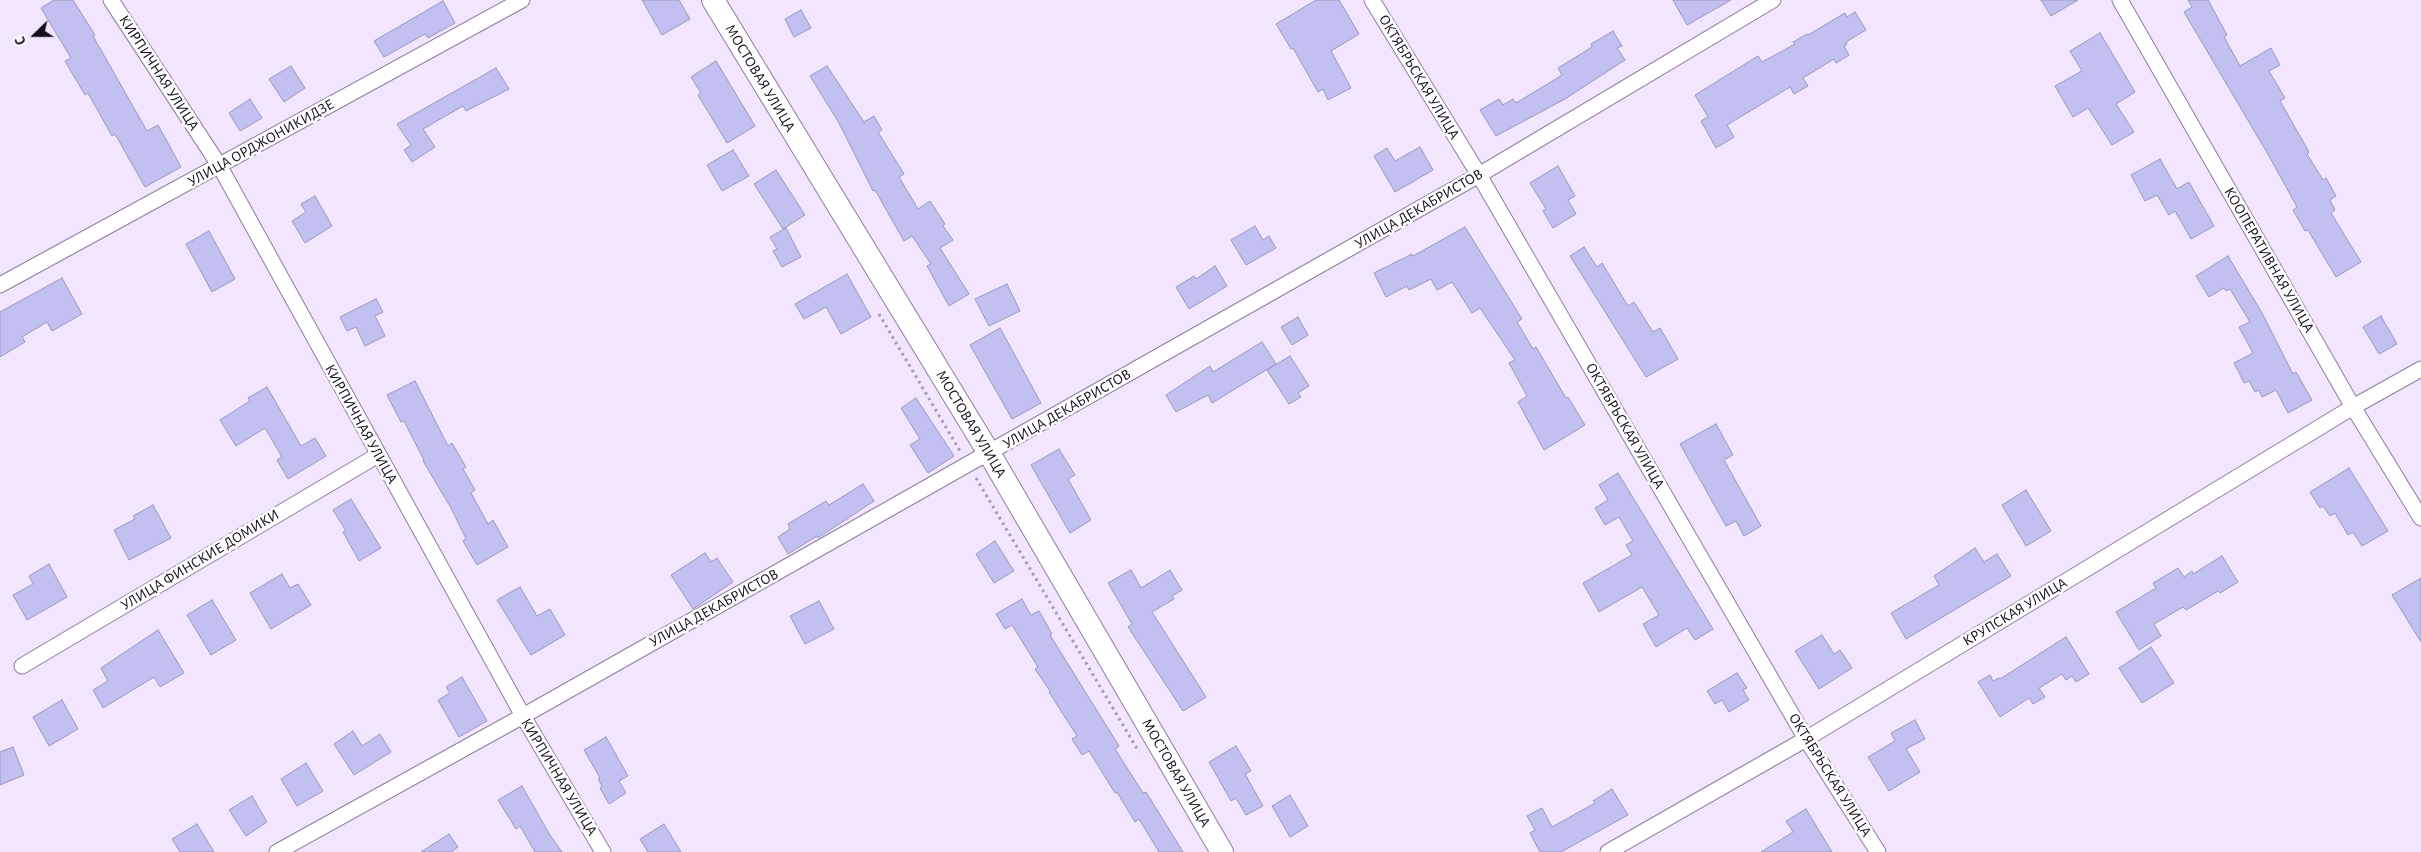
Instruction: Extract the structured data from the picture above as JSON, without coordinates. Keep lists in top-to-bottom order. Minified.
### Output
{"streets":{"street":["КИРПИЧНАЯ УЛИЦА","ОКТЯБРЬСКАЯ УЛИЦА","МОСТОВАЯ УЛИЦА","УЛИЦА ОРДЖОНИКИДЗЕ","УЛИЦА ДЕКАБРИСТОВ","КООПЕРАТИВНАЯ УЛИЦА","УЛИЦА ФИНСКИЕ ДОМИКИ","КРУПСКАЯ УЛИЦА"]},"crossings":[["КИРПИЧНАЯ УЛИЦА","УЛИЦА ОРДЖОНИКИДЗЕ"],["КИРПИЧНАЯ УЛИЦА","УЛИЦА ДЕКАБРИСТОВ"],["КИРПИЧНАЯ УЛИЦА","УЛИЦА ФИНСКИЕ ДОМИКИ"],["ОКТЯБРЬСКАЯ УЛИЦА","УЛИЦА ДЕКАБРИСТОВ"],["ОКТЯБРЬСКАЯ УЛИЦА","КРУПСКАЯ УЛИЦА"],["МОСТОВАЯ УЛИЦА","УЛИЦА ДЕКАБРИСТОВ"],["КООПЕРАТИВНАЯ УЛИЦА","КРУПСКАЯ УЛИЦА"]],"north":"left"}
